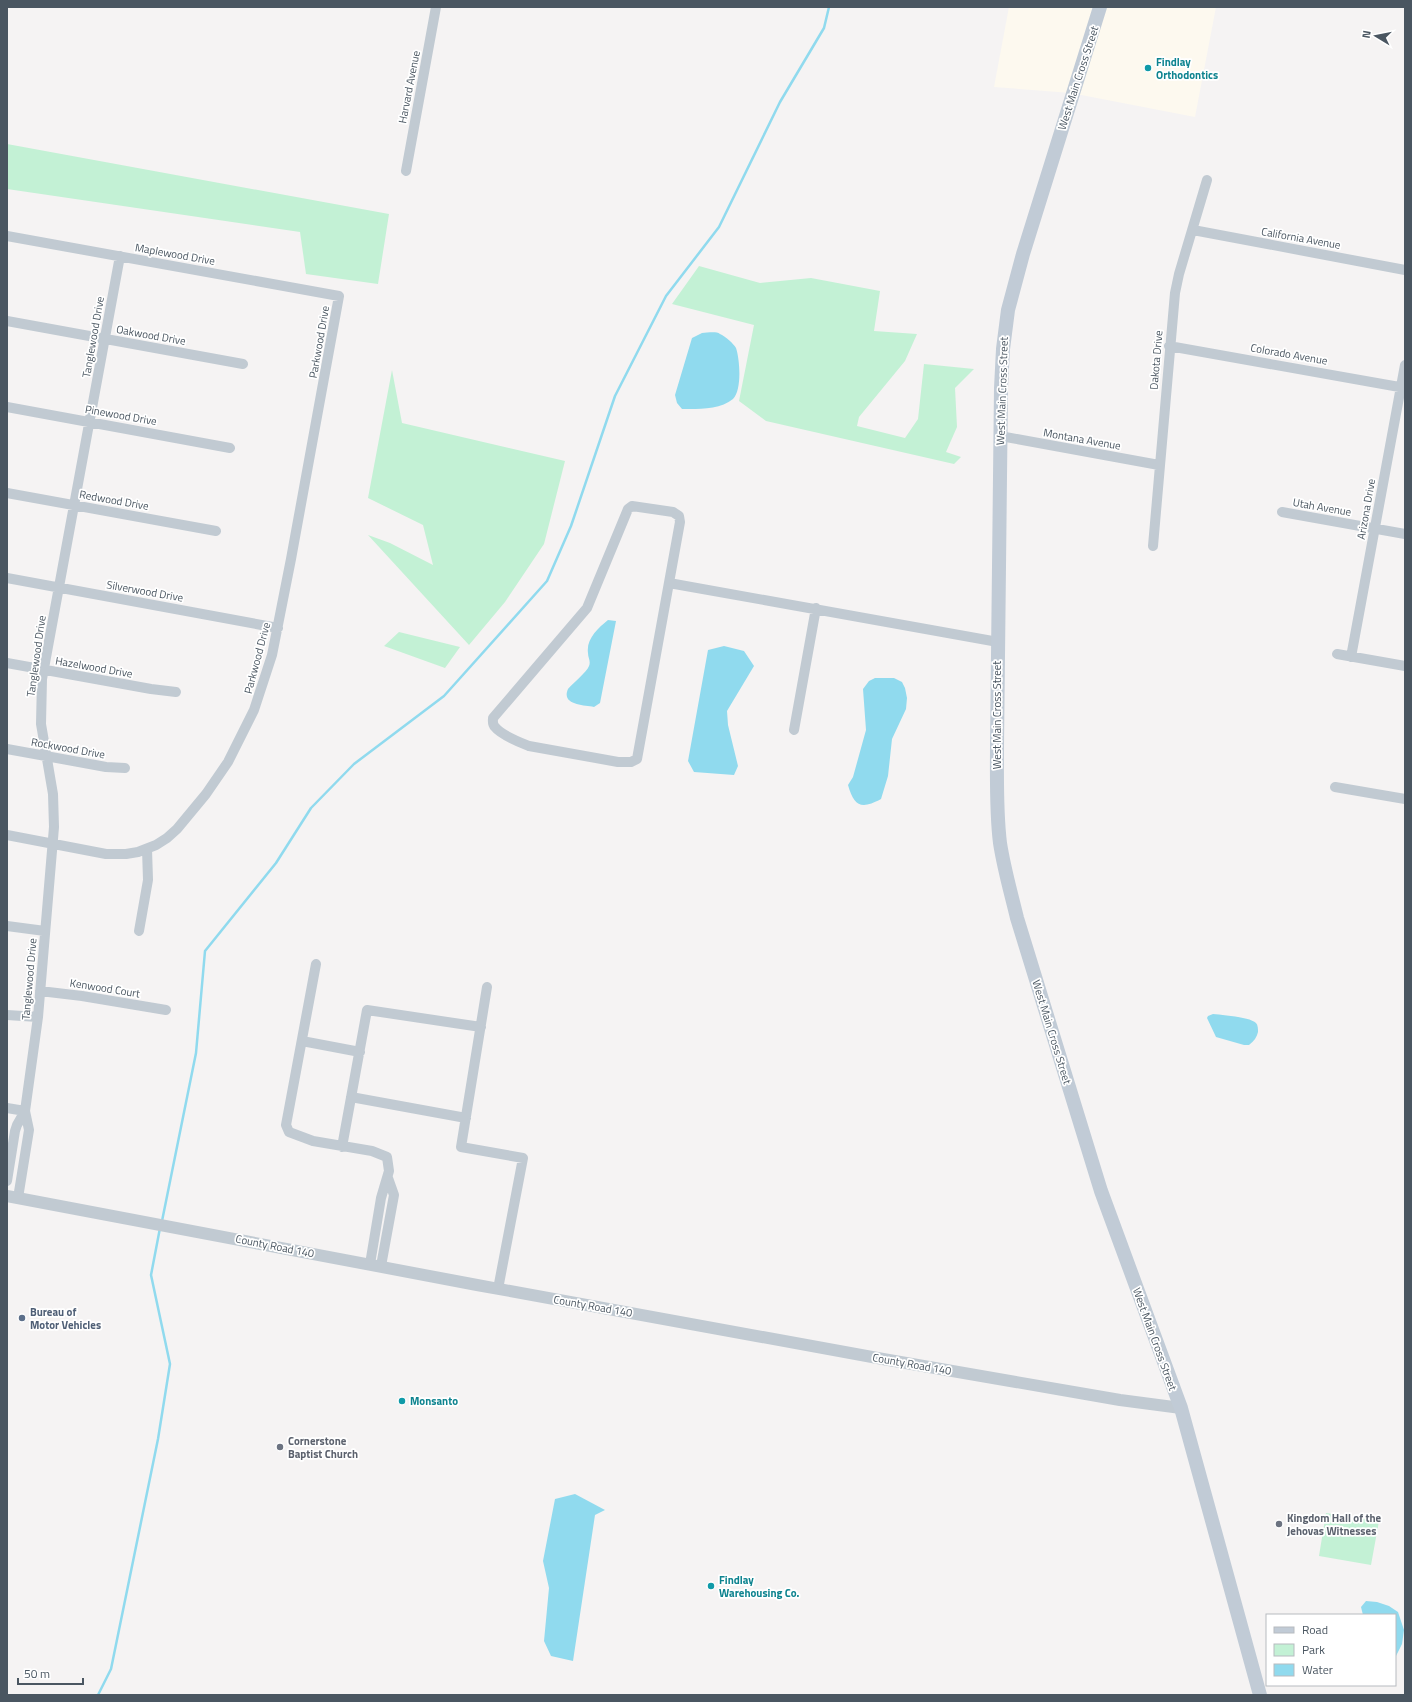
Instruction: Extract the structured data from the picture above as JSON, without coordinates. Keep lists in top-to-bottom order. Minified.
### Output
{"streets":{"main road":["West Main Cross Street"],"street":["Harvard Avenue","California Avenue","Maplewood Drive","Oakwood Drive","Tanglewood Drive","Parkwood Drive","Colorado Avenue","Dakota Drive","Pinewood Drive","Montana Avenue","Redwood Drive","Utah Avenue","Arizona Drive","Silverwood Drive","Hazelwood Drive","Rockwood Drive","Kenwood Court","County Road 140"]},"crossings":[["West Main Cross Street","Montana Avenue"],["West Main Cross Street","County Road 140"],["California Avenue","Dakota Drive"],["Maplewood Drive","Tanglewood Drive"],["Maplewood Drive","Parkwood Drive"],["Oakwood Drive","Tanglewood Drive"],["Tanglewood Drive","Parkwood Drive"],["Tanglewood Drive","Pinewood Drive"],["Tanglewood Drive","Redwood Drive"],["Tanglewood Drive","Silverwood Drive"],["Tanglewood Drive","Hazelwood Drive"],["Tanglewood Drive","Rockwood Drive"],["Tanglewood Drive","Kenwood Court"],["Tanglewood Drive","County Road 140"],["Parkwood Drive","Silverwood Drive"],["Colorado Avenue","Dakota Drive"],["Colorado Avenue","Arizona Drive"],["Dakota Drive","Montana Avenue"],["Utah Avenue","Arizona Drive"]],"places":["Findlay Orthodontics","Bureau of Motor Vehicles","Monsanto","Cornerstone Baptist Church","Kingdom Hall of the Jehovas Witnesses","Findlay Warehousing Co."],"legend":["Road","Park","Water"],"scale_bar":"50 m","north":"left"}
